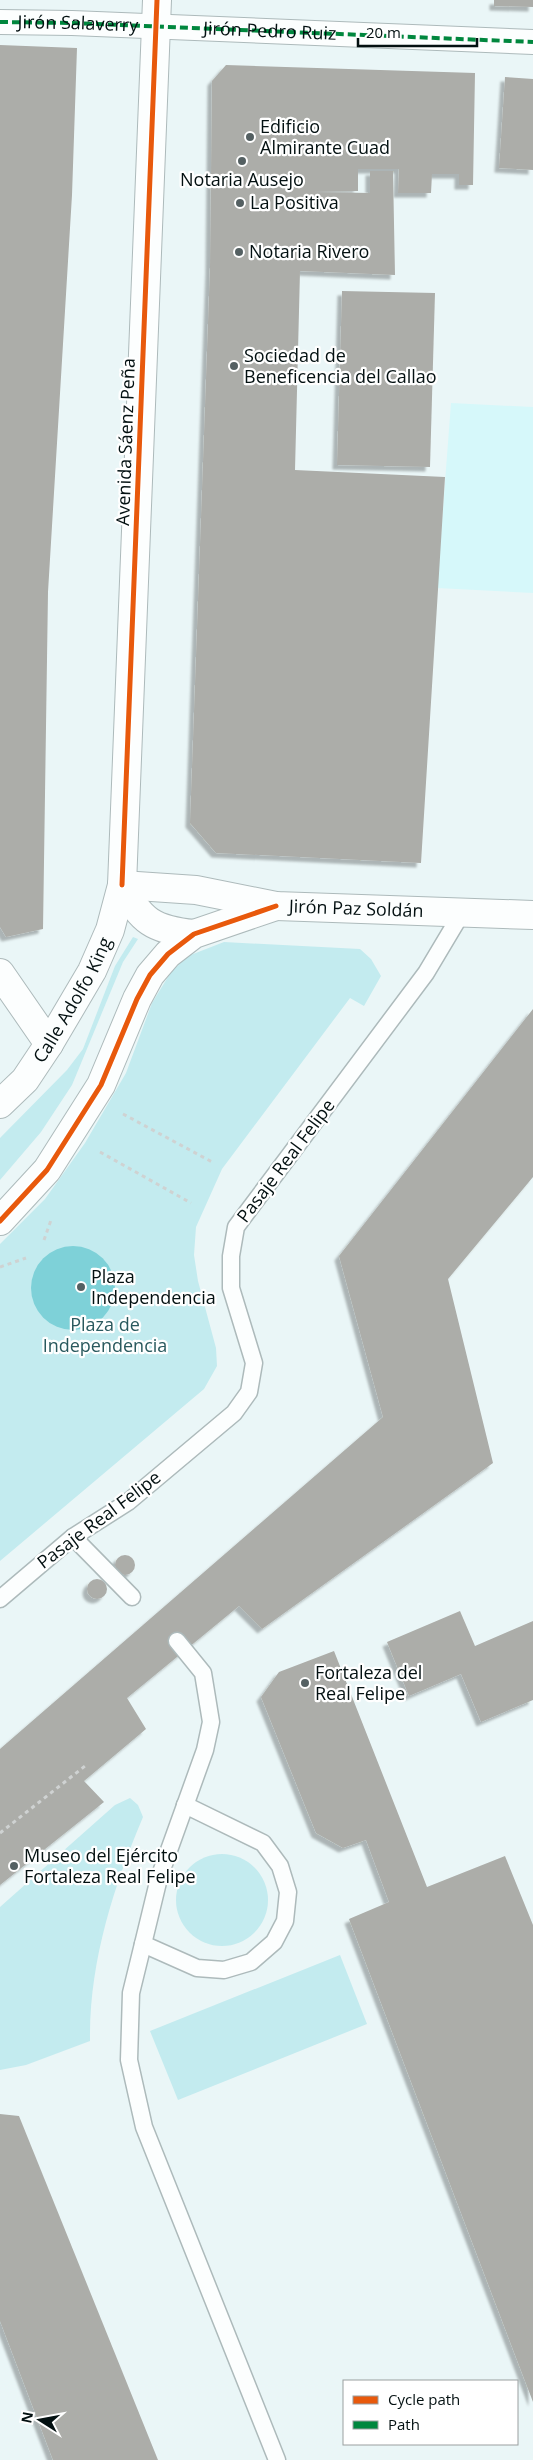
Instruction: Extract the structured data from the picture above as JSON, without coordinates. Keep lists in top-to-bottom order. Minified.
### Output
{"streets":{"street":["Jirón Salaverry","Jirón Pedro Ruiz","Avenida Sáenz Peña","Jirón Paz Soldán","Calle Adolfo King"],"lane":["Pasaje Real Felipe"]},"crossings":[["Jirón Salaverry","Jirón Pedro Ruiz"],["Jirón Salaverry","Avenida Sáenz Peña"],["Jirón Pedro Ruiz","Avenida Sáenz Peña"],["Avenida Sáenz Peña","Jirón Paz Soldán"],["Avenida Sáenz Peña","Calle Adolfo King"],["Jirón Paz Soldán","Calle Adolfo King"],["Jirón Paz Soldán","Pasaje Real Felipe"]],"parks":["Plaza de Independencia"],"places":["Edificio Almirante Cuad","Notaria Ausejo","La Positiva","Notaria Rivero","Sociedad de Beneficencia del Callao","Plaza Independencia","Fortaleza del Real Felipe","Museo del Ejército Fortaleza Real Felipe"],"legend":["Cycle path","Path"],"scale_bar":"20 m","north":"left"}
